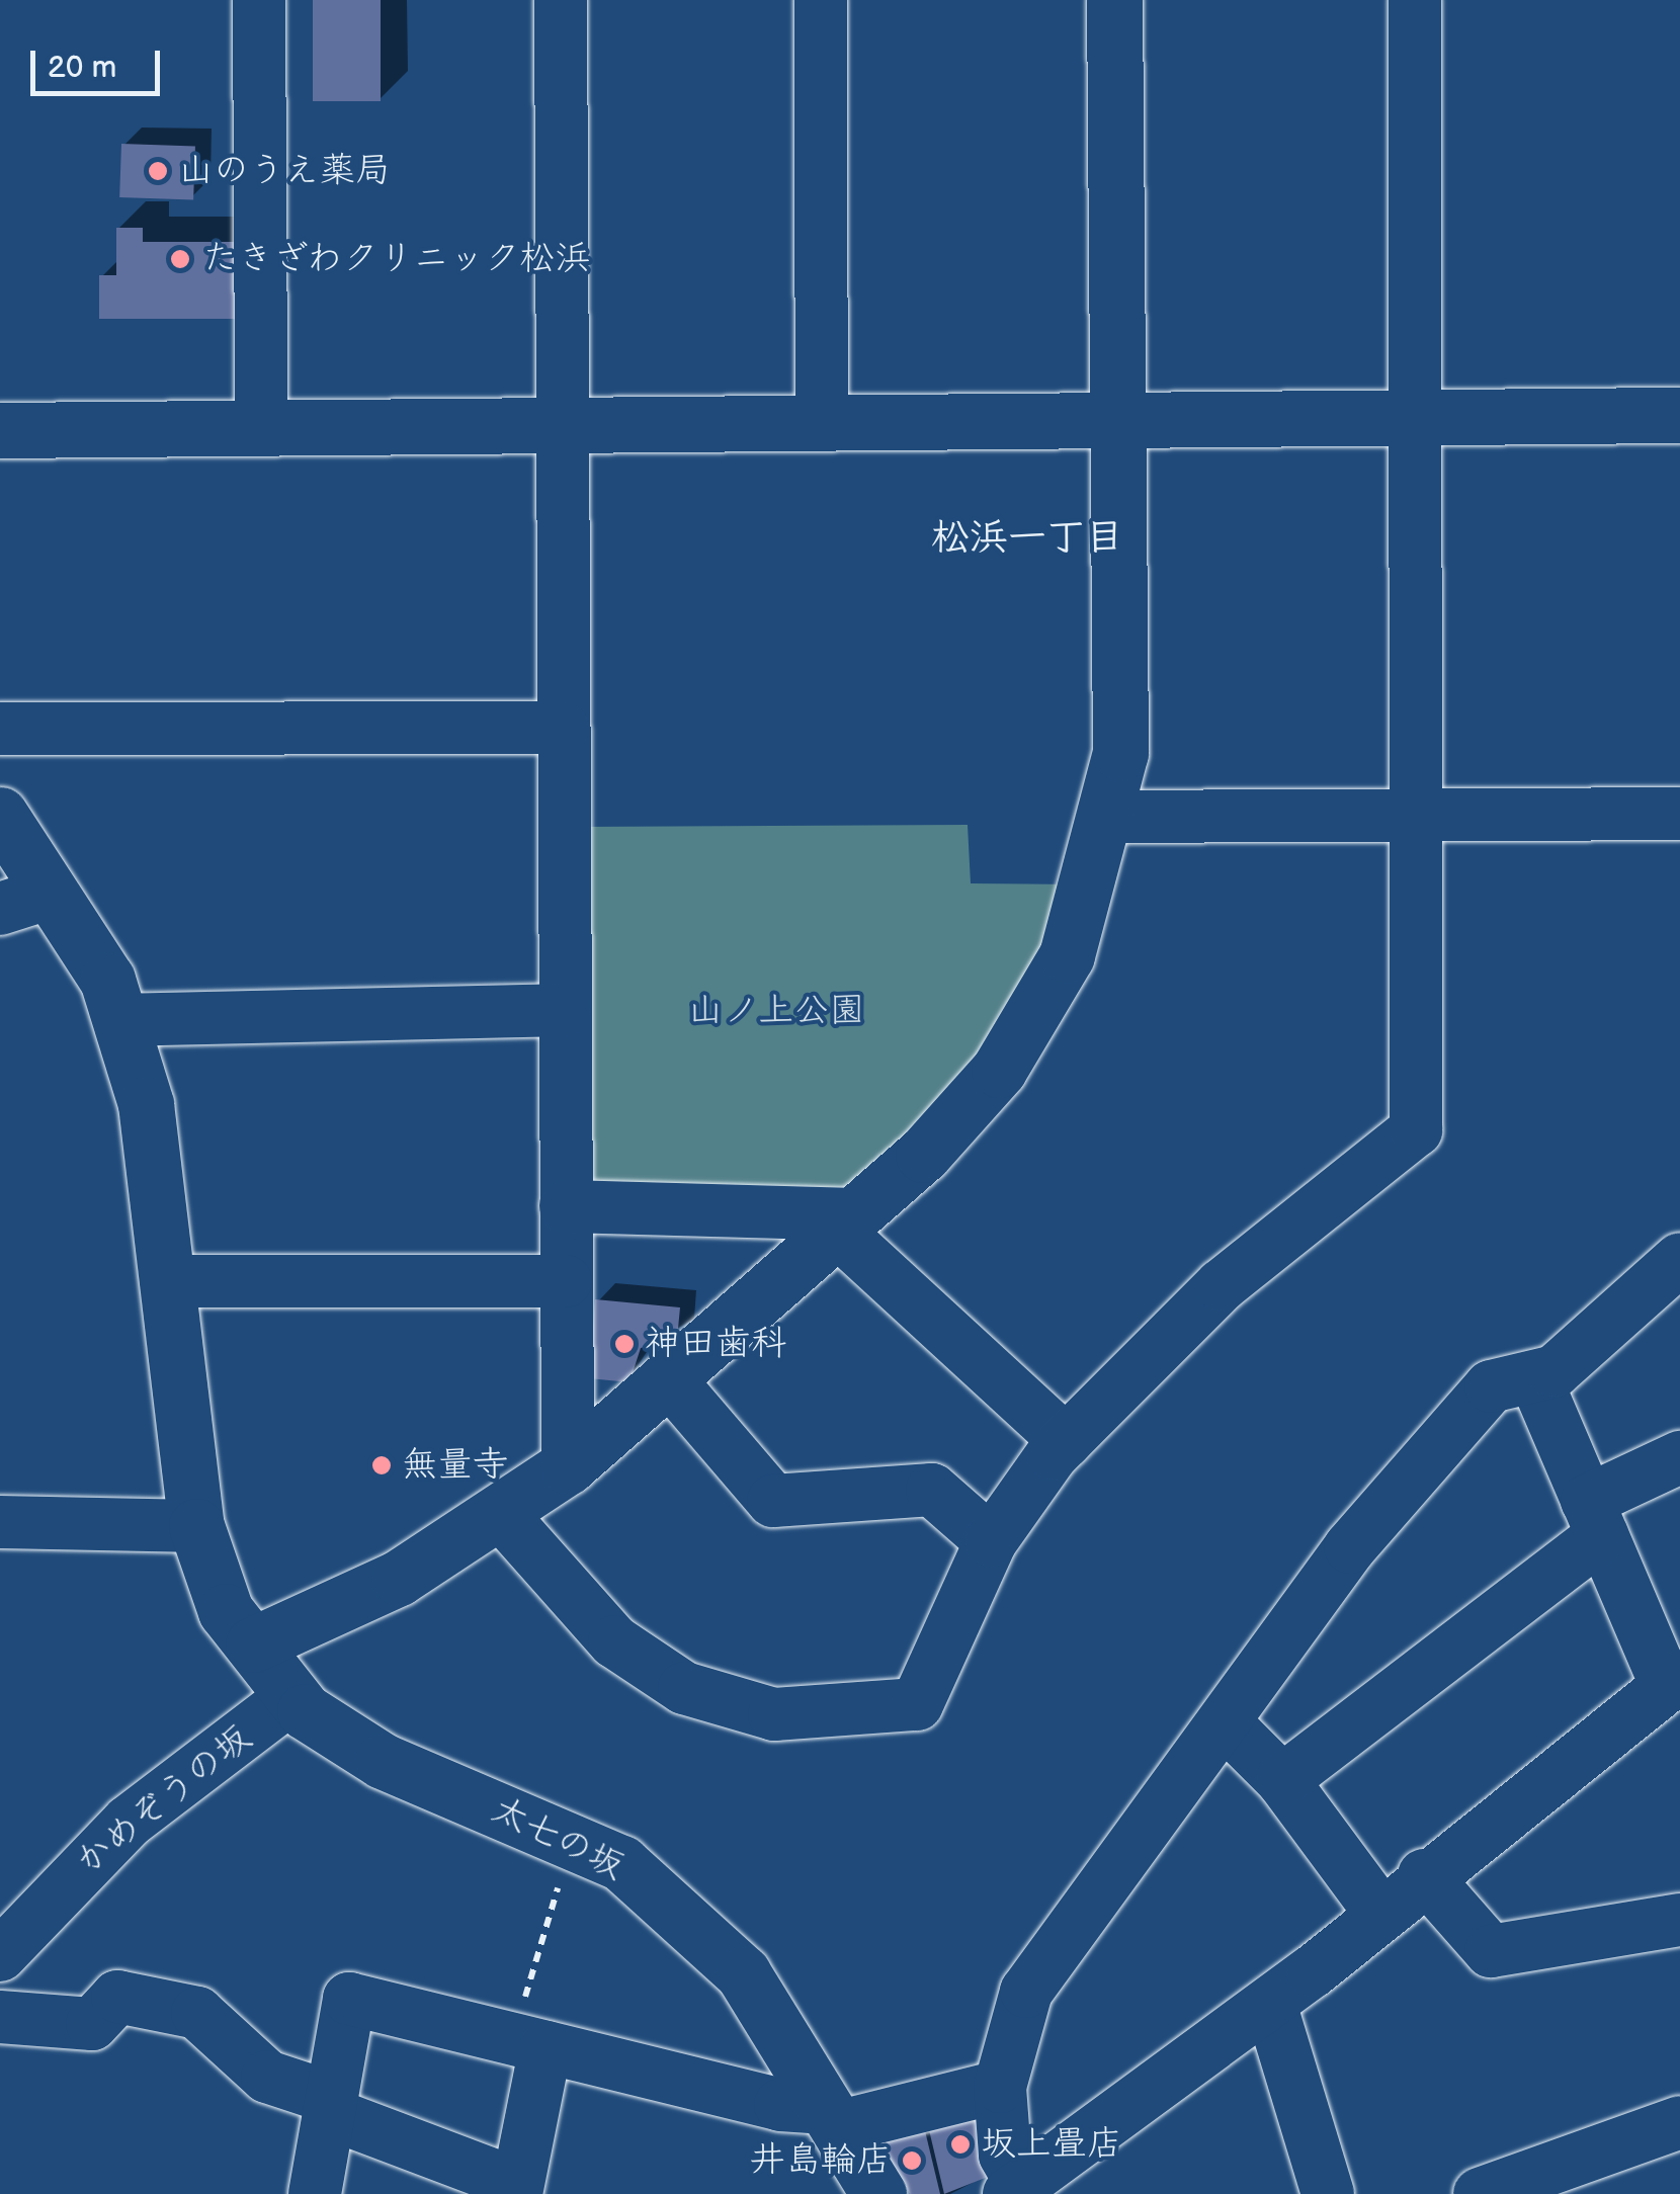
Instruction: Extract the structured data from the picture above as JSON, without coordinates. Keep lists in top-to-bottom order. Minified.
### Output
{"streets":{"street":["かめぞうの坂","太七の坂"]},"crossings":[["かめぞうの坂","太七の坂"]],"districts":["松浜一丁目"],"parks":["山ノ上公園"],"places":["山のうえ薬局","たきざわクリニック松浜","神田歯科","無量寺","坂上畳店","井島輪店"],"scale_bar":"20 m"}
